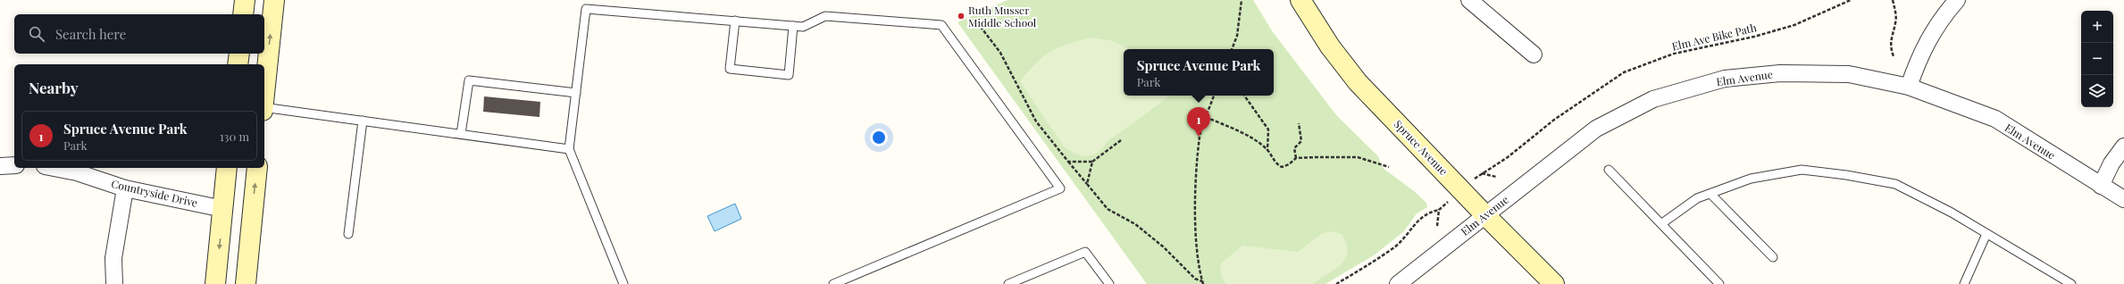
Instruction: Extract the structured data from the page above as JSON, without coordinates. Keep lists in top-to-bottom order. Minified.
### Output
{"streets":{"street":["Elm Avenue","Spruce Avenue","Countryside Drive"],"path":["Elm Ave Bike Path"]},"crossings":[["Elm Avenue","Spruce Avenue"]],"places":["Ruth Musser Middle School"],"page":{"map_buttons":["+","−"],"search":"Search here","popup":["Spruce Avenue Park","Park"],"heading":"Nearby","pins":"1","list":[{"mark":"1","name":"Spruce Avenue Park","note":"Park","value":"130 m"}]}}
